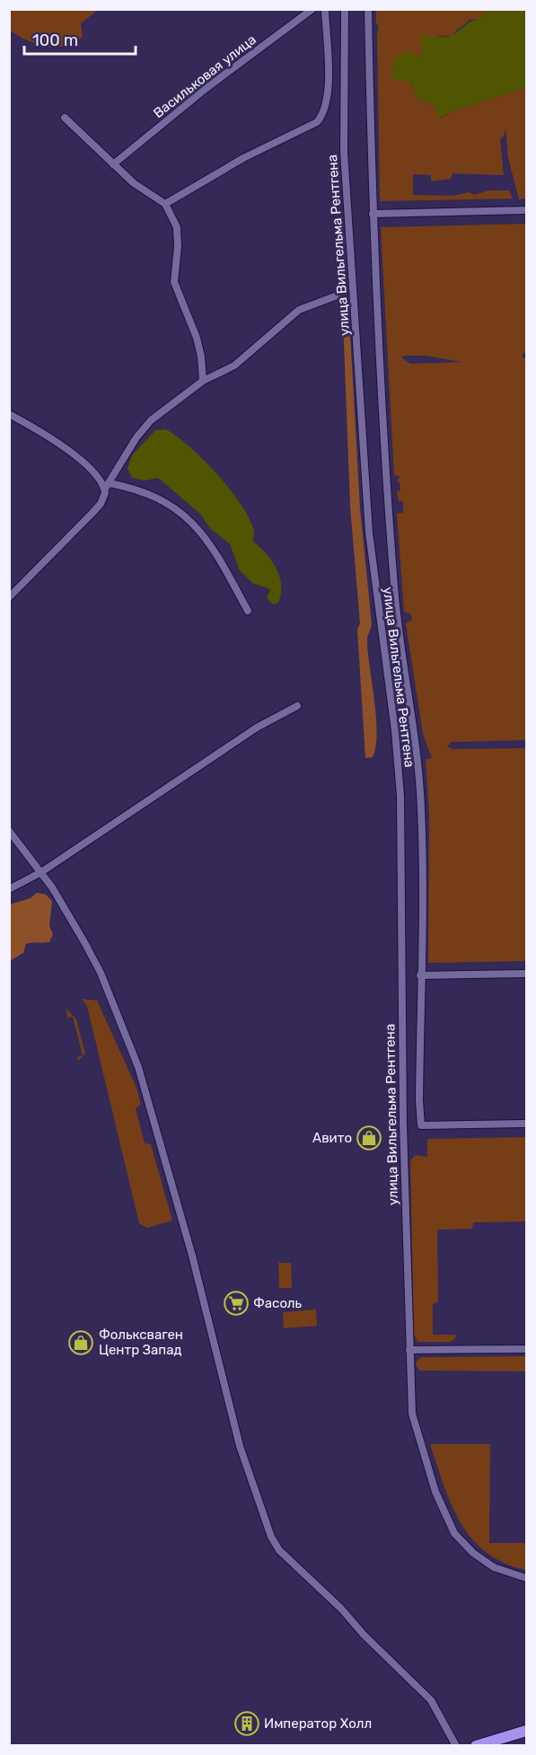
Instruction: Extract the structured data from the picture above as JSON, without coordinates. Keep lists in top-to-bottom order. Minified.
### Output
{"streets":{"street":["Васильковая улица","улица Вильгельма Рентгена"]},"places":{"shop":["Авито","Фольксваген Центр Запад"],"supermarket":["Фасоль"],"building":["Император Холл"]},"scale_bar":"100 m"}
